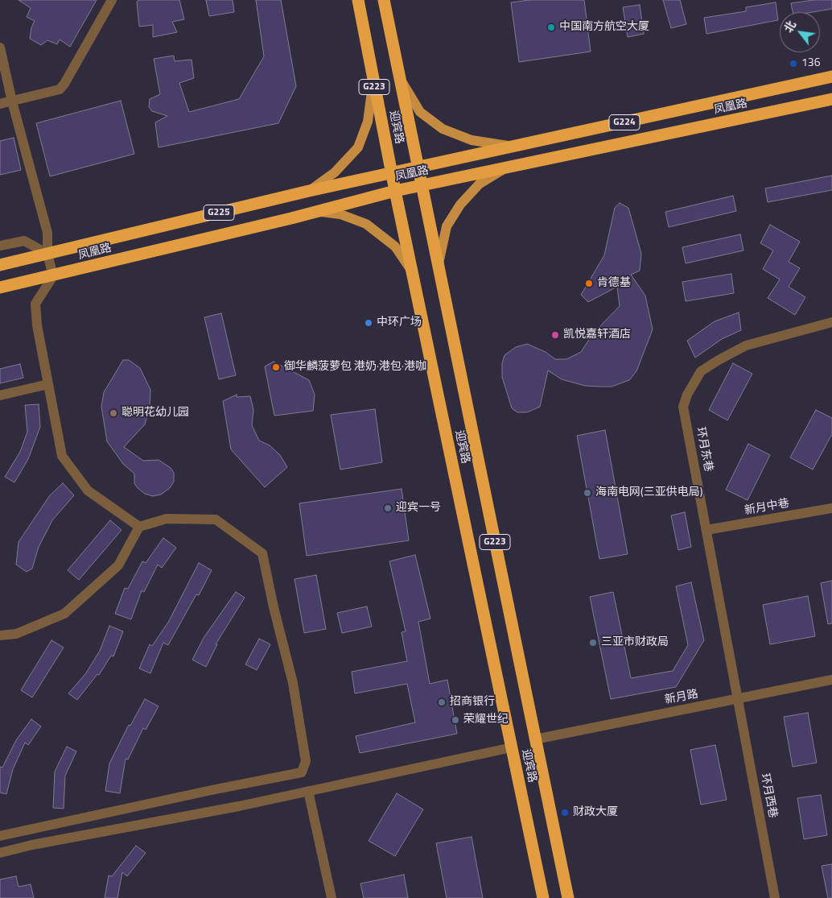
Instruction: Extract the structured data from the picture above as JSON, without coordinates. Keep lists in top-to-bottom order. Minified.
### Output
{"streets":{"highway":["G223","凤凰路","G224","迎宾路","G225"],"street":["环月东巷","新月中巷","新月路","环月西巷"]},"crossings":[["凤凰路","迎宾路"],["迎宾路","新月路"],["环月东巷","新月中巷"],["环月东巷","新月路"],["环月东巷","环月西巷"],["新月路","环月西巷"]],"places":["中国南方航空大厦","136","肯德基","中环广场","凯悦嘉轩酒店","御华麟菠萝包 港奶·港包·港咖","聪明花幼儿园","海南电网(三亚供电局)","迎宾一号","三亚市财政局","招商银行","荣耀世纪","财政大厦"],"north":"top left"}
